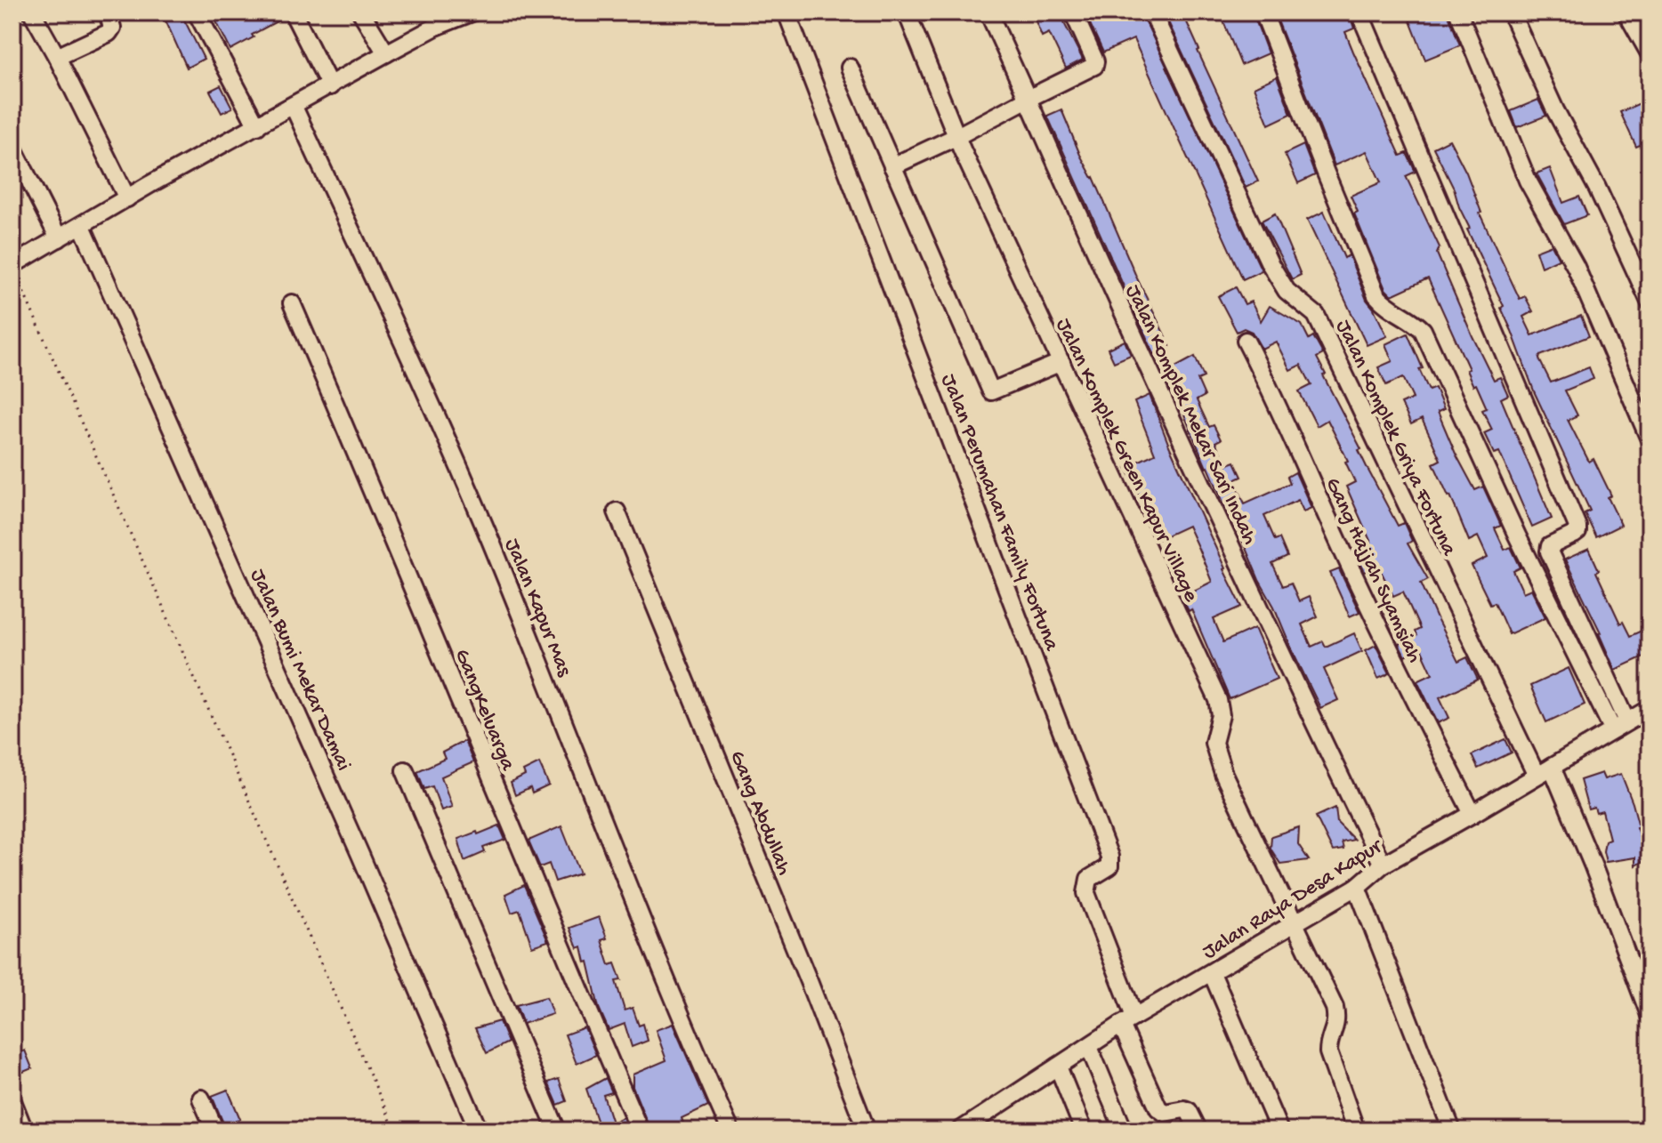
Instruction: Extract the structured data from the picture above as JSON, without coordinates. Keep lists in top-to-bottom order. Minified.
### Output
{"streets":{"street":["Jalan Komplek Mekar Sari Indah","Jalan Komplek Griya Fortuna","Jalan Komplek Green Kapur Village","Jalan Perumahan Family Fortuna","Gang Hajjah Syamsiah","Jalan Kapur Mas","Jalan Bumi Mekar Damai","GangKeluarga","Gang Abdullah","Jalan Raya Desa Kapur"]},"crossings":[["Jalan Komplek Mekar Sari Indah","Jalan Raya Desa Kapur"],["Jalan Komplek Griya Fortuna","Jalan Raya Desa Kapur"],["Jalan Komplek Green Kapur Village","Jalan Raya Desa Kapur"],["Jalan Perumahan Family Fortuna","Jalan Raya Desa Kapur"],["Gang Hajjah Syamsiah","Jalan Raya Desa Kapur"]]}
